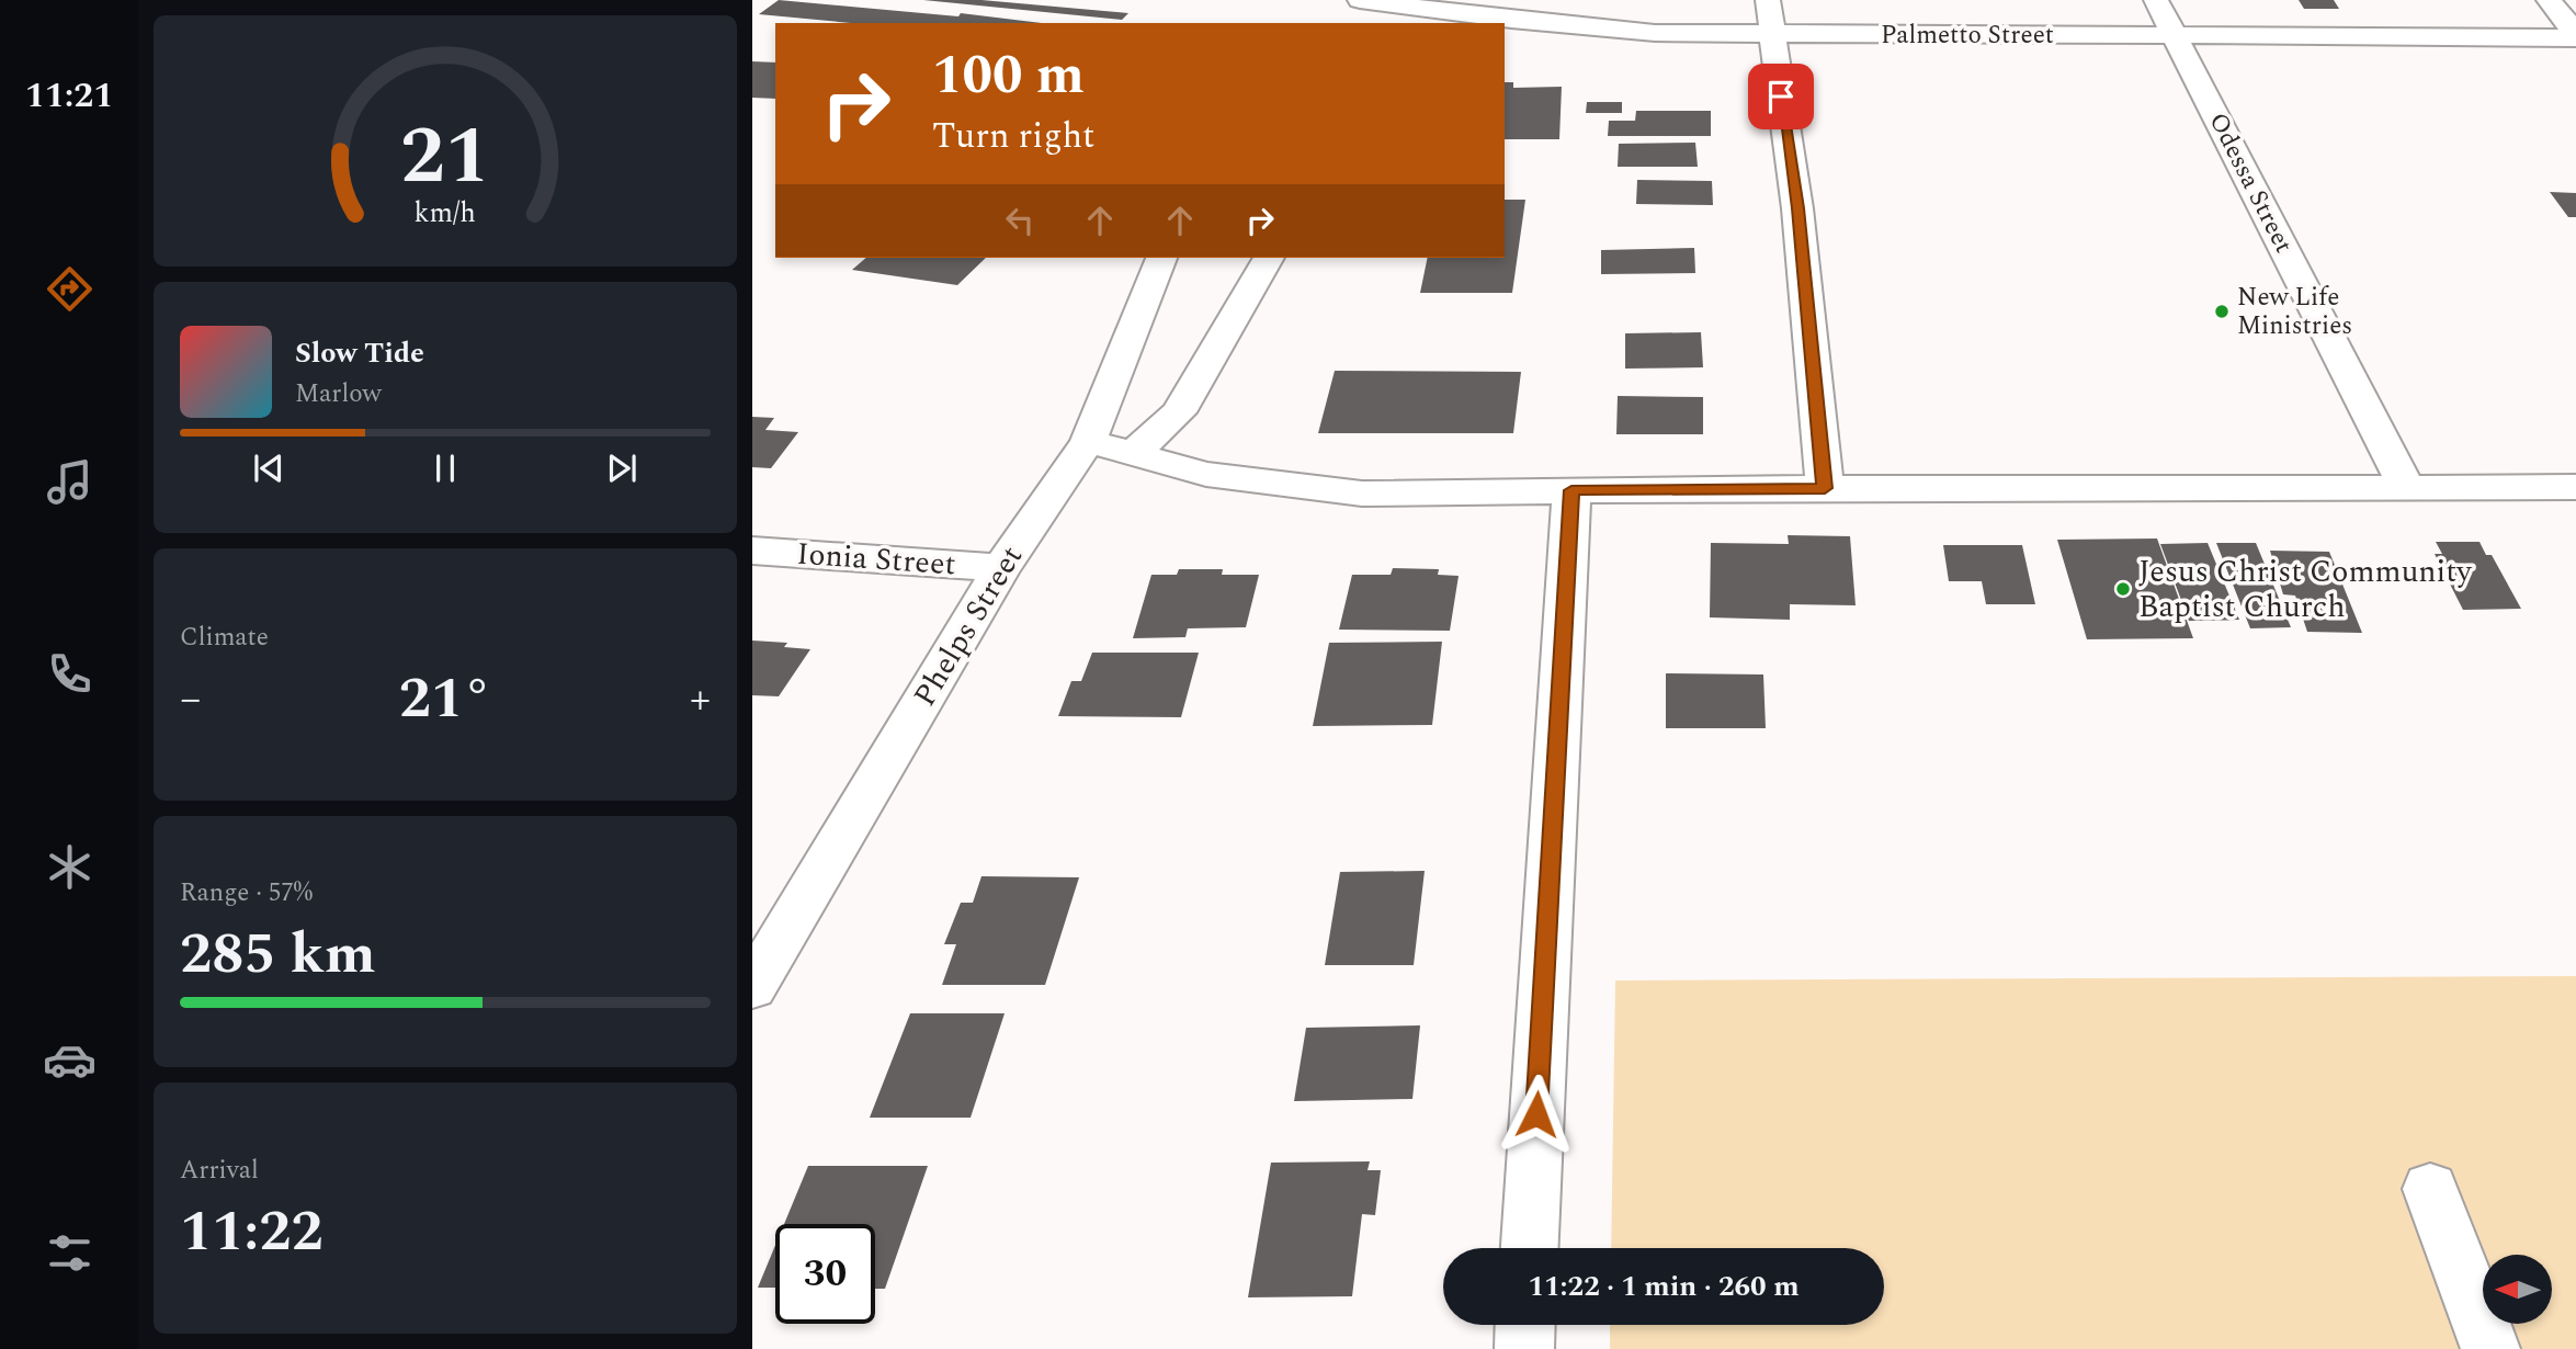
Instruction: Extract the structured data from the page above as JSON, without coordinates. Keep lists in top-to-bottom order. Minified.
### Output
{"streets":{"street":["Palmetto Street","Odessa Street","Ionia Street","Phelps Street"]},"crossings":[["Palmetto Street","Odessa Street"],["Ionia Street","Phelps Street"]],"places":["New Life Ministries","Jesus Christ Community Baptist Church"],"north":"left","page":{"tabs":"11:21","turn":["100 m","Turn right"],"song":["Slow Tide","Marlow"],"tile":["Climate",["Range · 57%","285 km"],["Arrival","11:22"]],"heat":["−","21°","+"],"limit":"30","trip":"11:22 · 1 min · 260 m","gauge":["21","km/h"]}}
